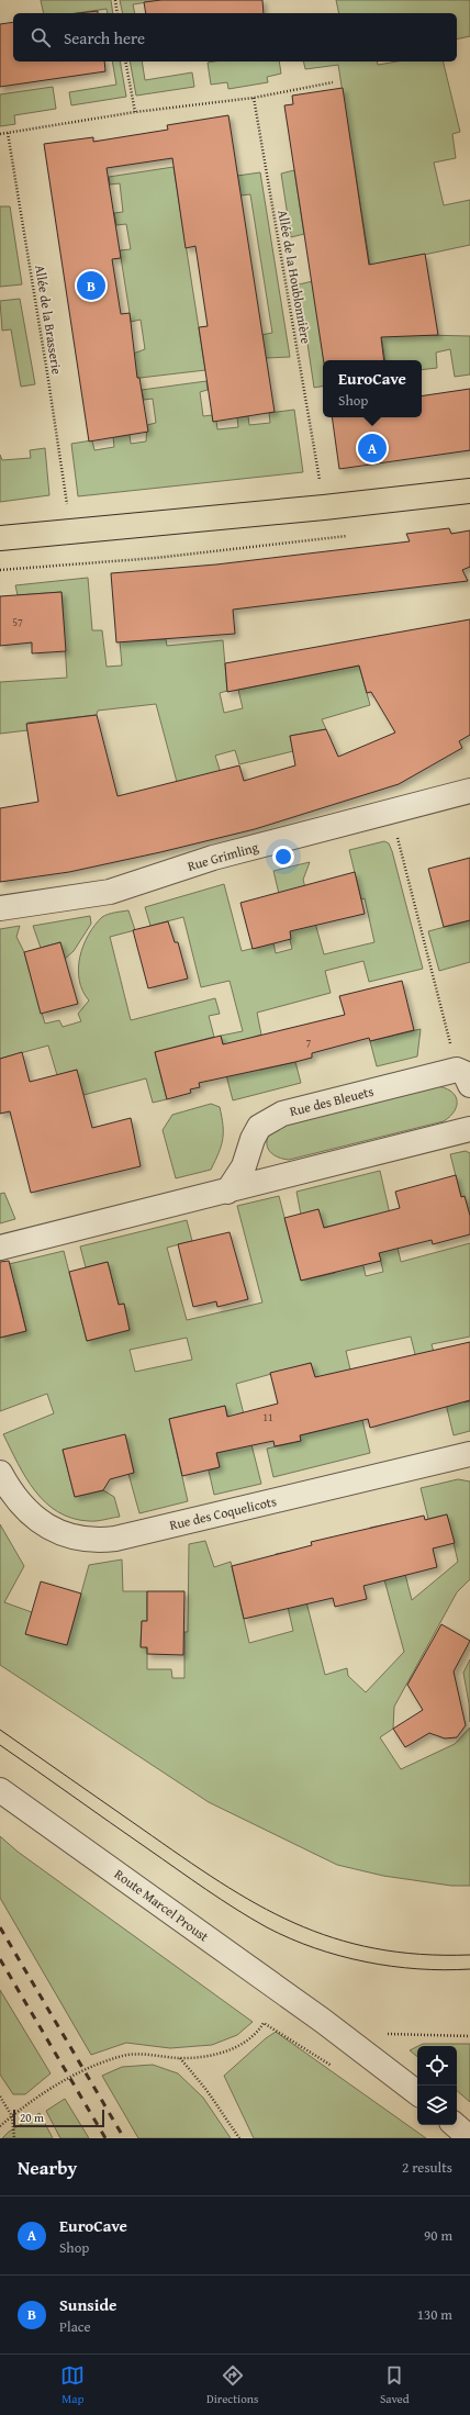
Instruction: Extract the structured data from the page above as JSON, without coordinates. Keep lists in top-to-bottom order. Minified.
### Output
{"streets":{"street":["Rue Grimling","Rue des Bleuets","Rue des Coquelicots","Route Marcel Proust"],"path":["Allée de la Houblonnière","Allée de la Brasserie"]},"house_numbers":["57","7","11"],"scale_bar":"20 m","page":{"search":"Search here","pins":["B","A"],"popup":["EuroCave","Shop"],"scale":"20 m","heading":["Nearby","2 results"],"list":[{"mark":"A","name":"EuroCave","note":"Shop","value":"90 m"},{"mark":"B","name":"Sunside","note":"Place","value":"130 m"}],"nav":["Map","Directions","Saved"]}}
